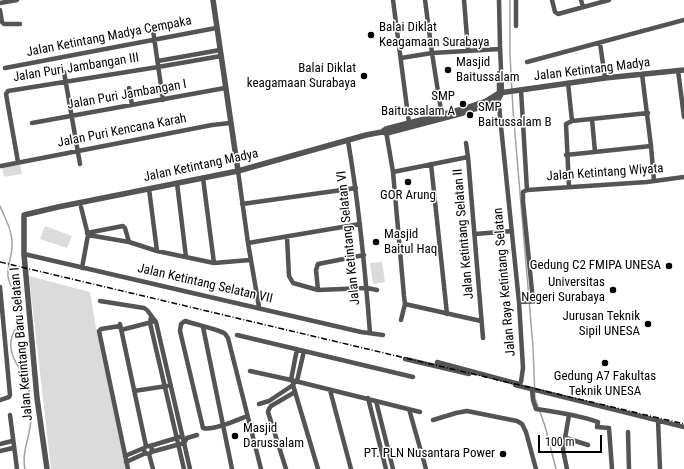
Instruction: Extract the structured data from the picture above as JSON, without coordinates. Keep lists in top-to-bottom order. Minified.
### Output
{"streets":{"street":["Jalan Ketintang Madya Cempaka","Jalan Puri Jambangan III","Jalan Ketintang Madya","Jalan Puri Jambangan I","Jalan Puri Kencana Karah","Jalan Ketintang Wiyata","Jalan Ketintang Selatan II","Jalan Ketintang Selatan VI","Jalan Raya Ketintang Selatan","Jalan Ketintang Selatan VII","Jalan Ketintang Baru Selatan I"]},"crossings":[["Jalan Puri Jambangan III","Jalan Puri Kencana Karah"],["Jalan Ketintang Madya","Jalan Ketintang Selatan VI"],["Jalan Ketintang Madya","Jalan Raya Ketintang Selatan"],["Jalan Ketintang Madya","Jalan Ketintang Baru Selatan I"],["Jalan Ketintang Selatan VI","Jalan Ketintang Selatan VII"],["Jalan Ketintang Selatan VII","Jalan Ketintang Baru Selatan I"]],"places":["Balai Diklat Keagamaan Surabaya","Masjid Baitussalam","Balai Diklat keagamaan Surabaya","SMP Baitussalam A","SMP Baitussalam B","GOR Arung","Masjid Baitul Haq","Gedung C2 FMIPA UNESA","Universitas Negeri Surabaya","Jurusan Teknik Sipil UNESA","Gedung A7 Fakultas Teknik UNESA","Masjid Darussalam","PT. PLN Nusantara Power"],"scale_bar":"100 m"}
